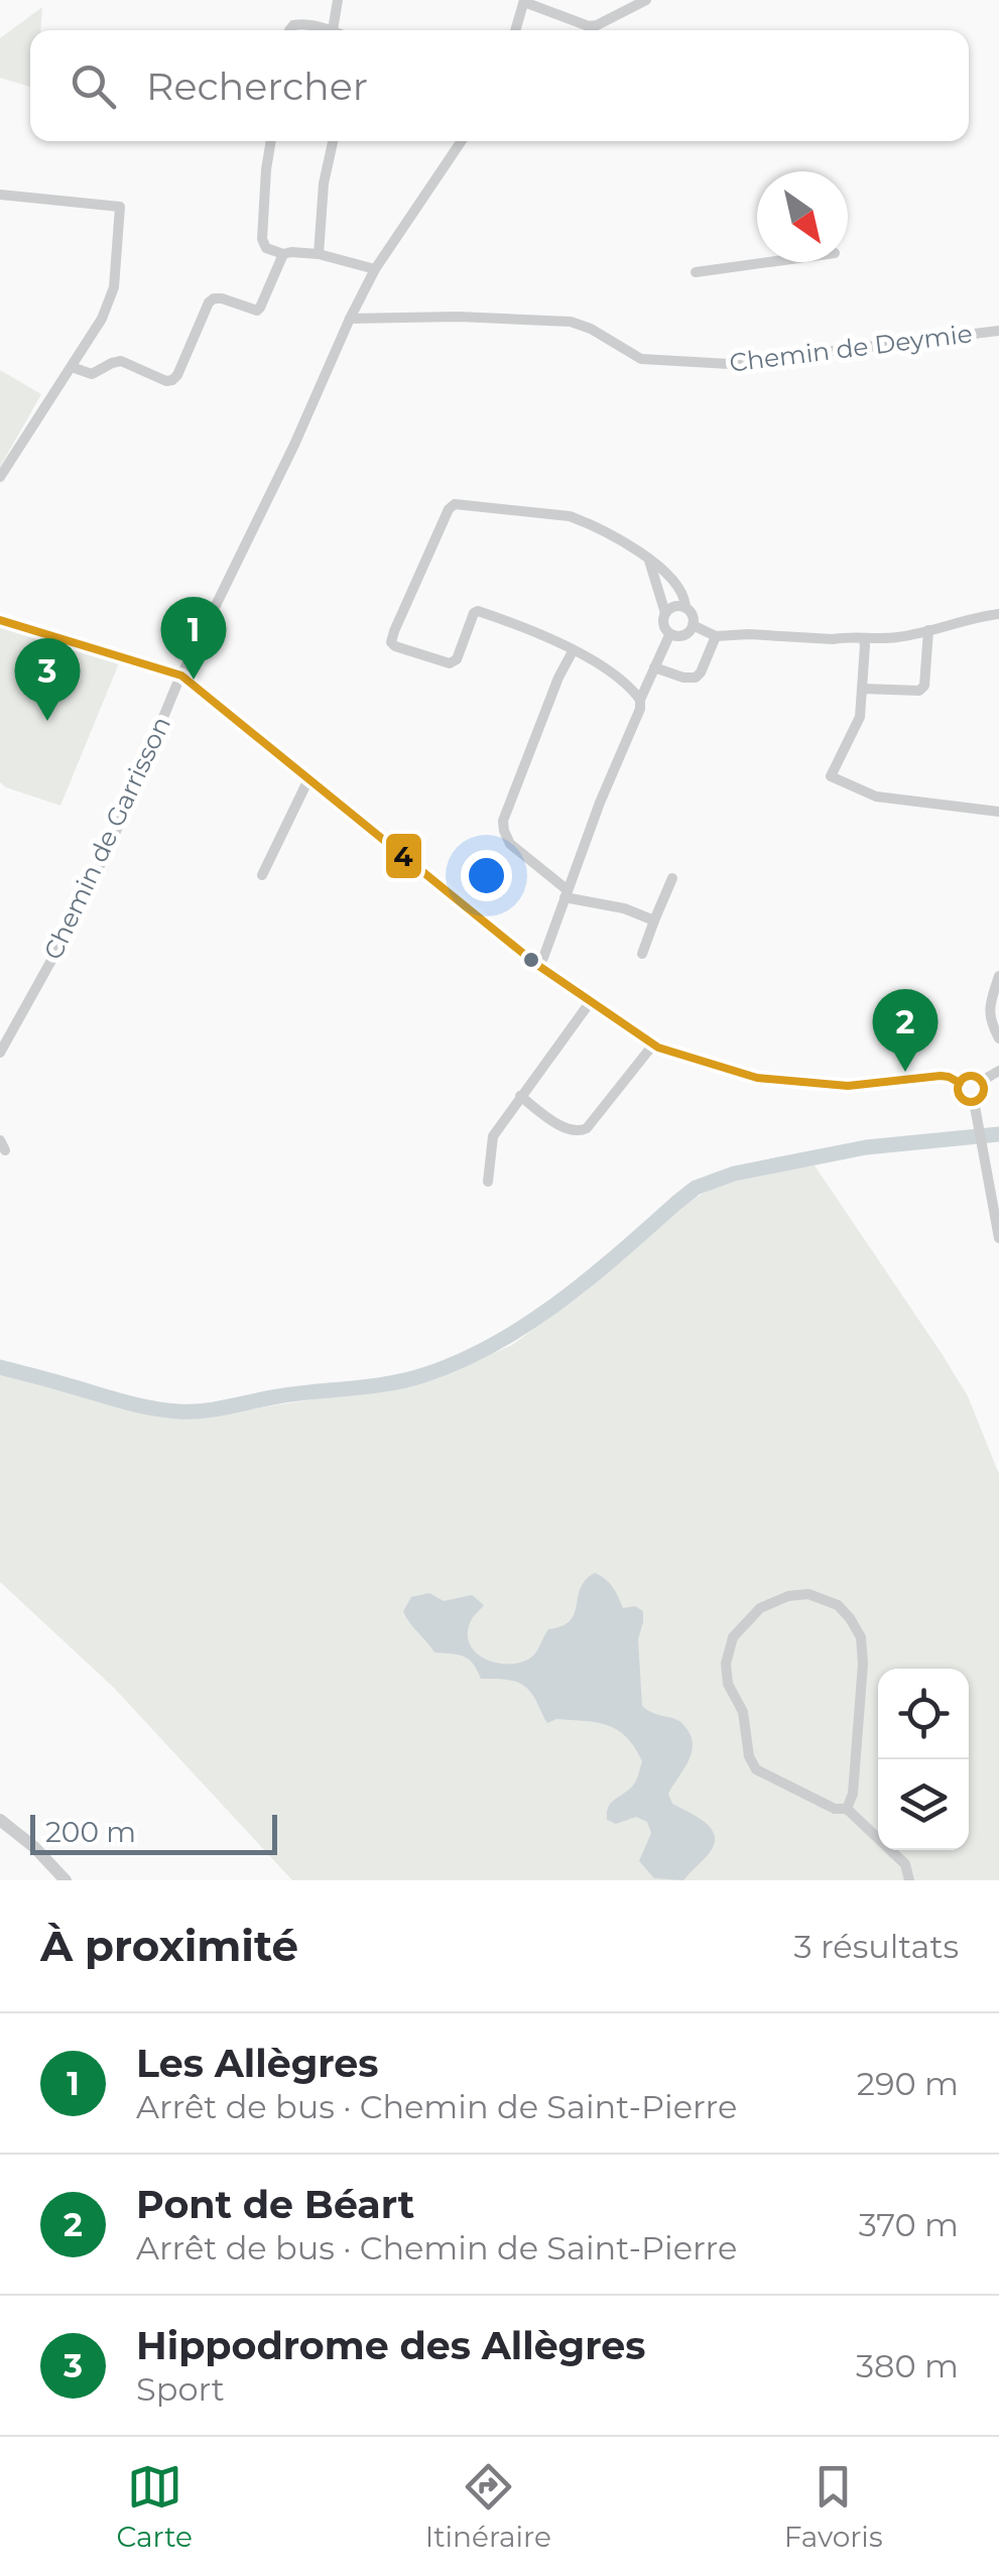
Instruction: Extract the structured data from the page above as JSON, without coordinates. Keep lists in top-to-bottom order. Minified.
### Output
{"streets":{"street":["Chemin de Deymie","Chemin de Garrisson"]},"crossings":[["Chemin de Deymie","Chemin de Garrisson"]],"lines":["transit line 4"],"scale_bar":"200 m","north":"bottom right","page":{"search":"Rechercher","pins":["1","3","2"],"scale":"200 m","heading":["À proximité","3 résultats"],"list":[{"mark":"1","name":"Les Allègres","note":"Arrêt de bus · Chemin de Saint-Pierre","value":"290 m"},{"mark":"2","name":"Pont de Béart","note":"Arrêt de bus · Chemin de Saint-Pierre","value":"370 m"},{"mark":"3","name":"Hippodrome des Allègres","note":"Sport","value":"380 m"}],"nav":["Carte","Itinéraire","Favoris"]}}
